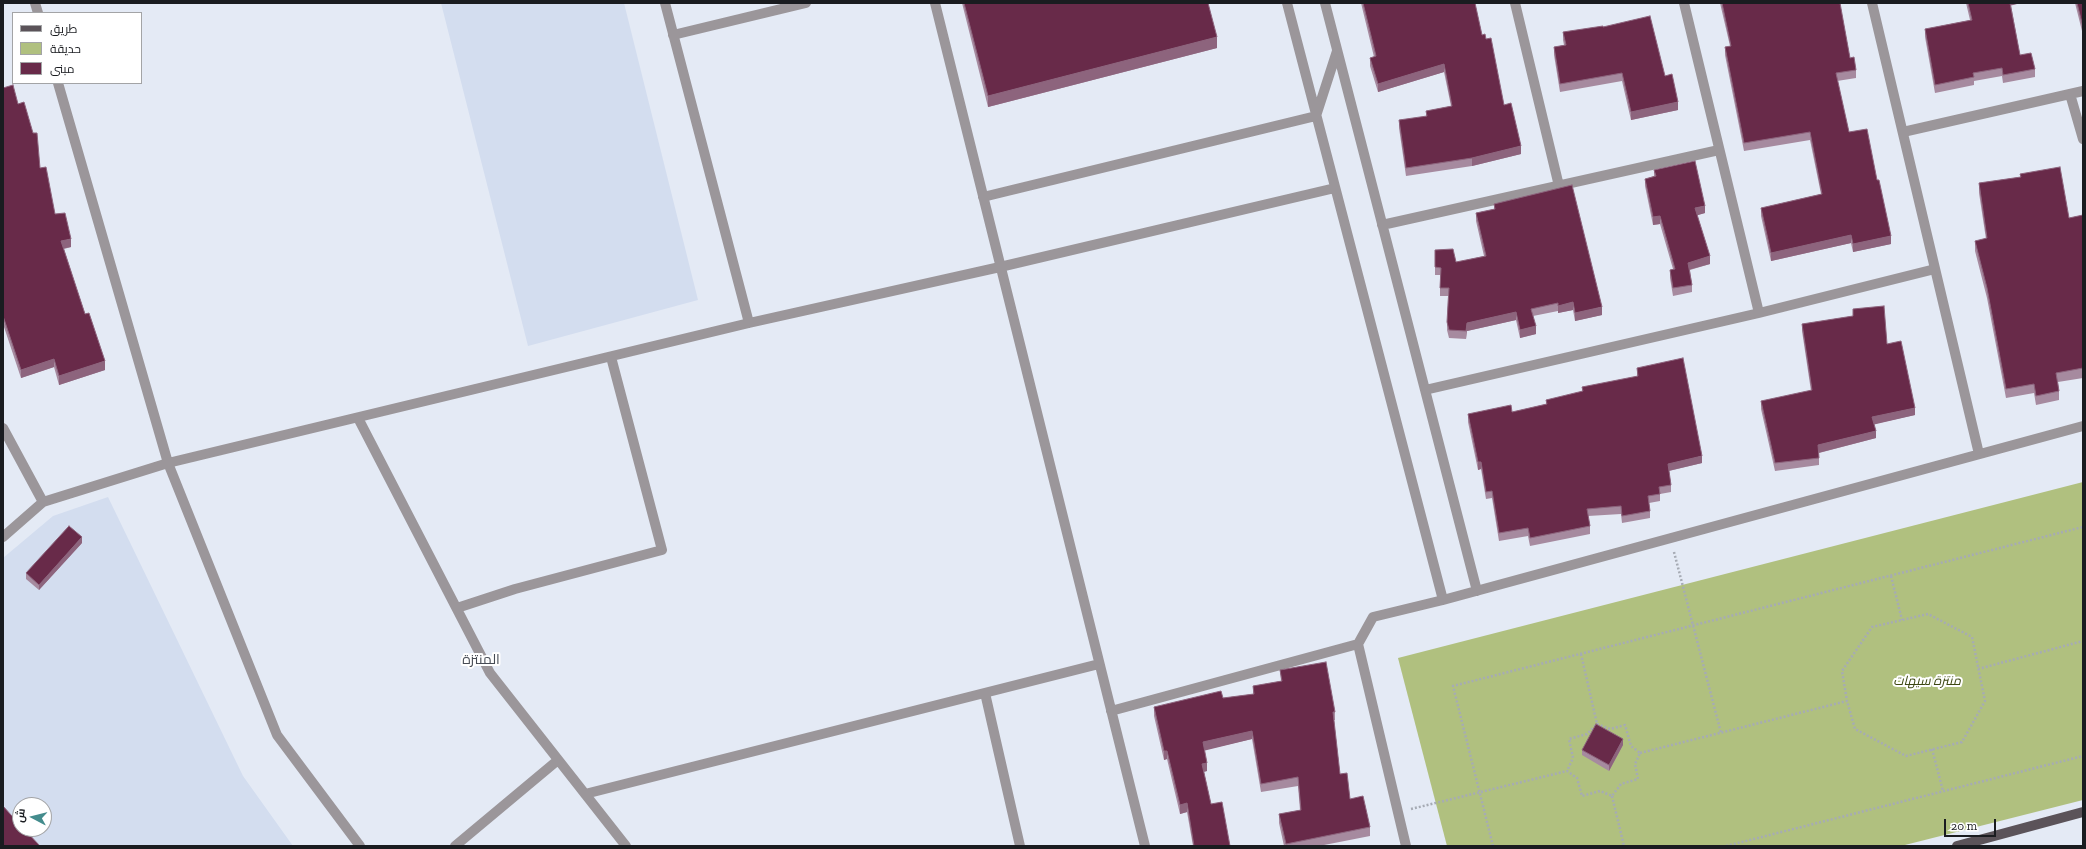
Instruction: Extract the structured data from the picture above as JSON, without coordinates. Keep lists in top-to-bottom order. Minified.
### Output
{"districts":["المنتزة"],"parks":["منتزة سيهات"],"legend":["طريق","حديقة","مبنى"],"scale_bar":"20 m","north":"left"}
